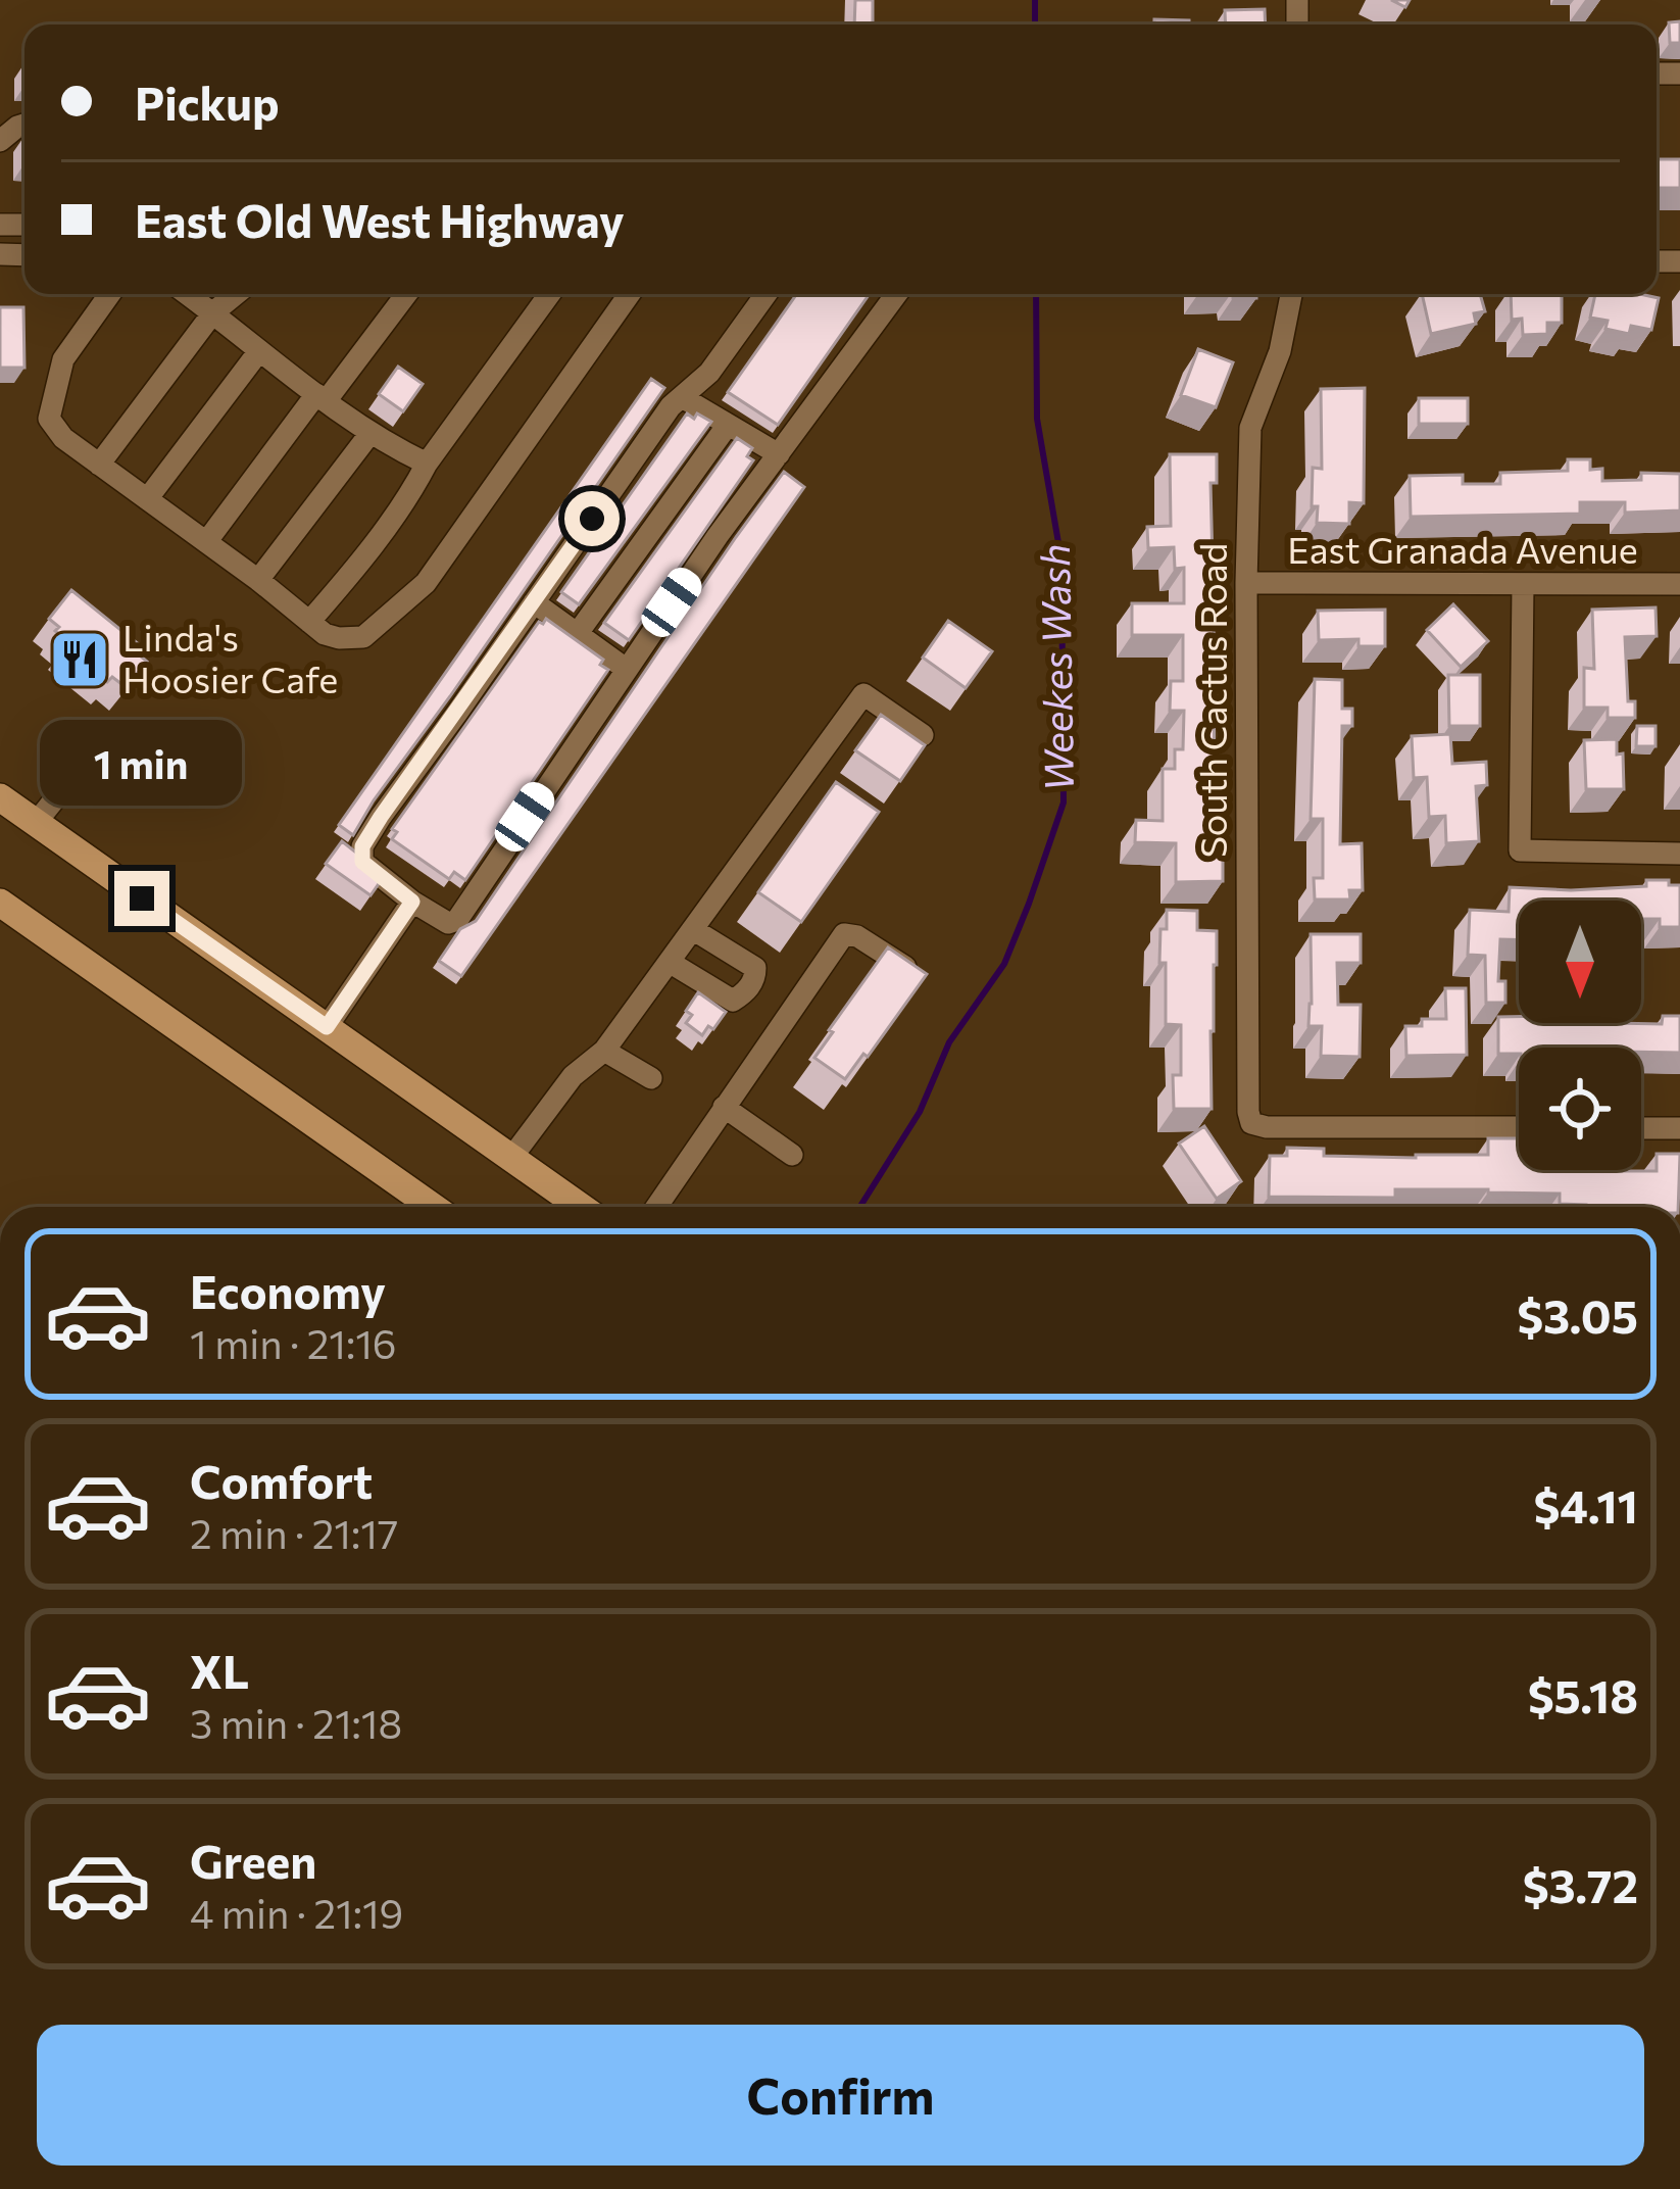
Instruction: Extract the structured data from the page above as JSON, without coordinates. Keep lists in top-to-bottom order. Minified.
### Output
{"streets":{"street":["East Granada Avenue","South Cactus Road"]},"crossings":[["East Granada Avenue","South Cactus Road"]],"water":["Weekes Wash"],"places":{"restaurant":["Linda's Hoosier Cafe"]},"north":"bottom","page":{"banner":["Pickup","East Old West Highway"],"bubble":"1 min","list":[{"name":"Economy","note":"1 min · 21:16","value":"$3.05"},{"name":"Comfort","note":"2 min · 21:17","value":"$4.11"},{"name":"XL","note":"3 min · 21:18","value":"$5.18"},{"name":"Green","note":"4 min · 21:19","value":"$3.72"}],"buttons":"Confirm"}}
